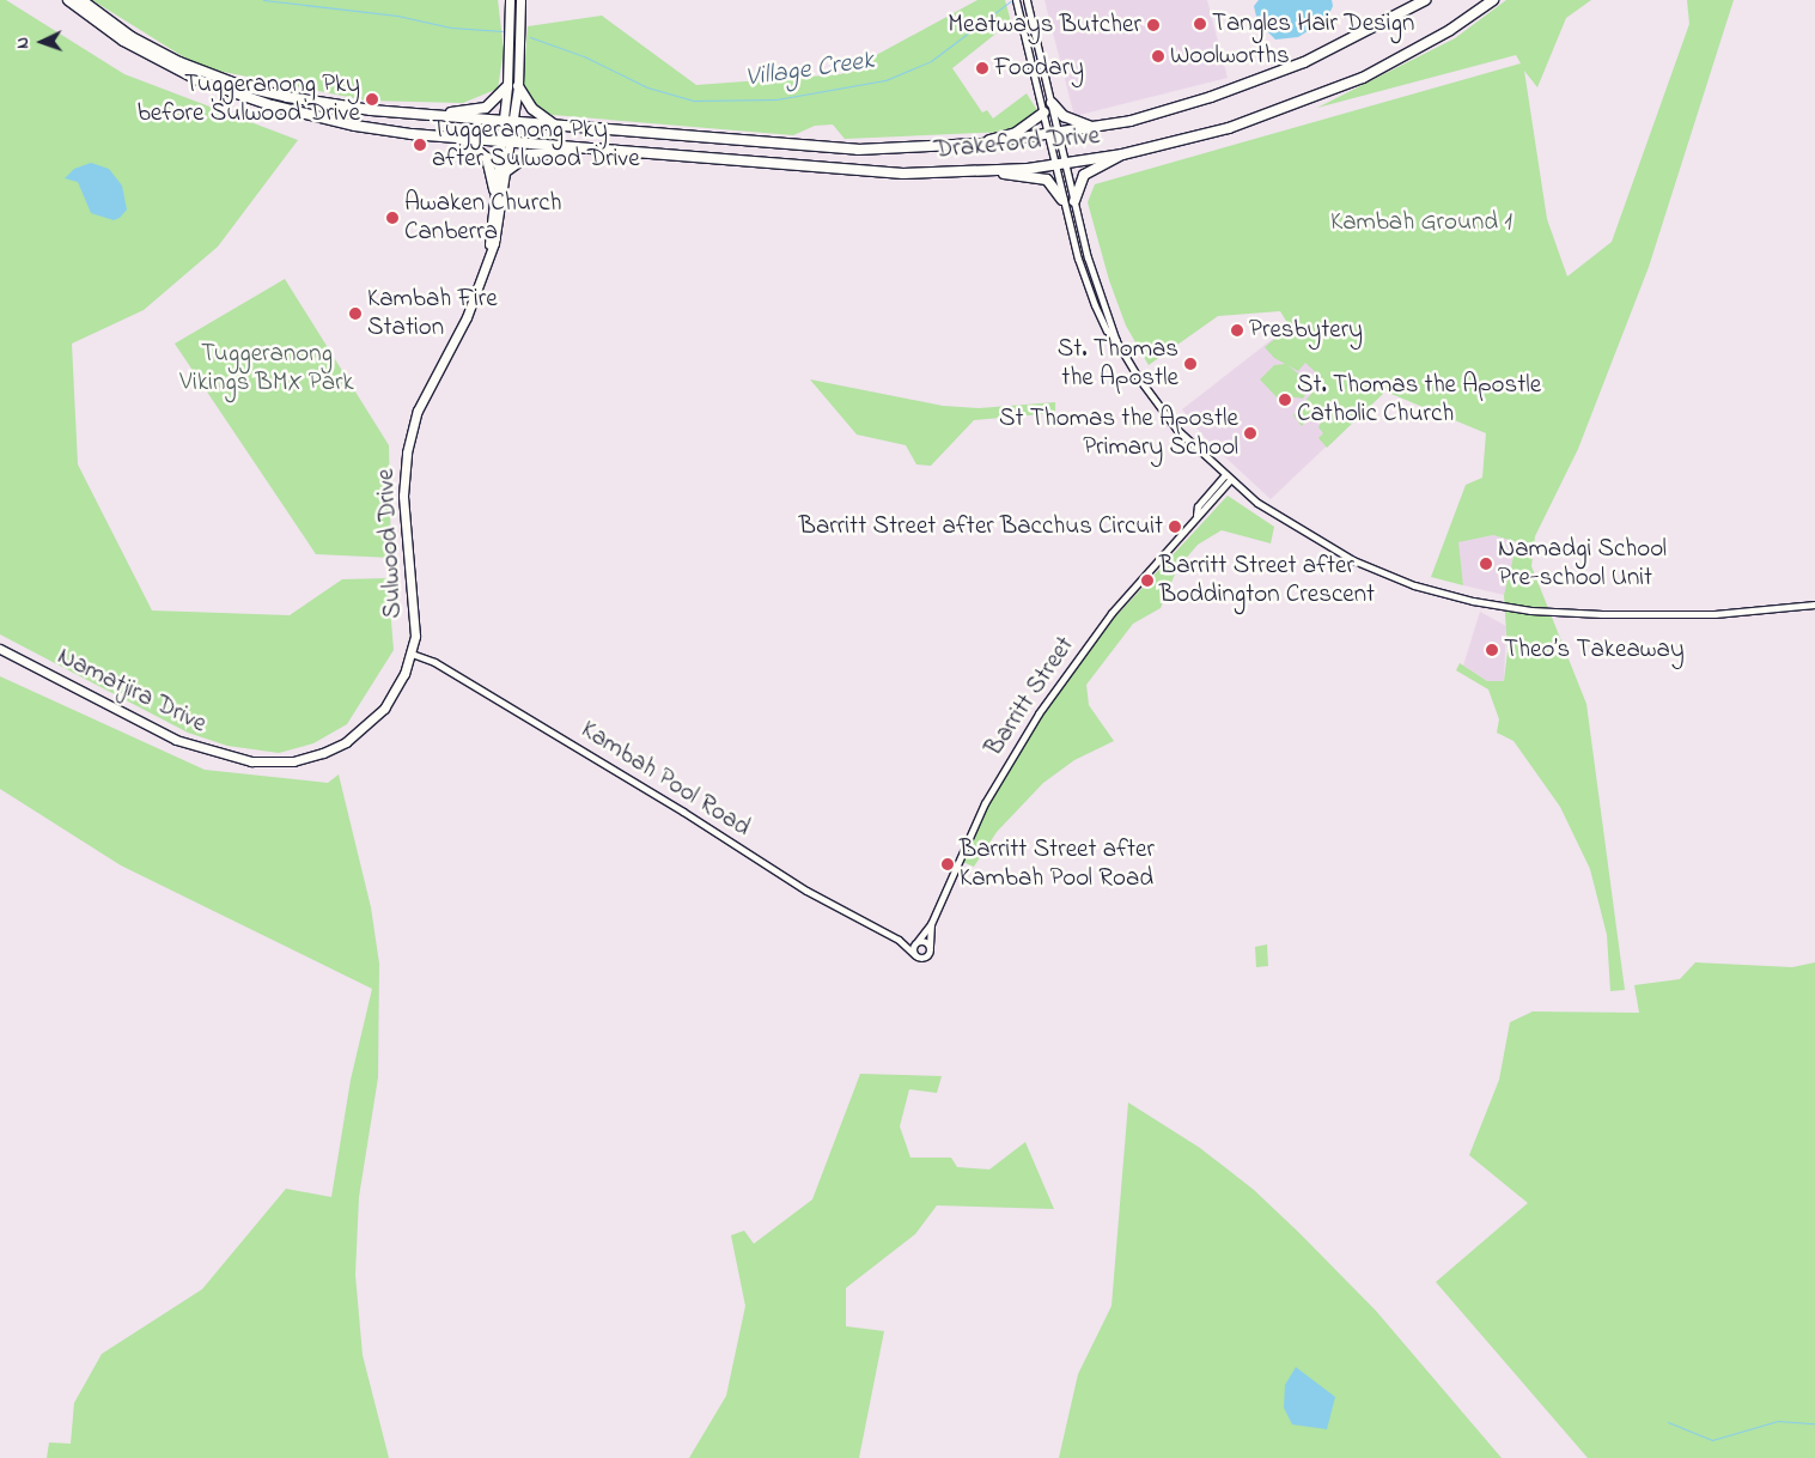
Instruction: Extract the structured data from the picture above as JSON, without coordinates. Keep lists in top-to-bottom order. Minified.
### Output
{"streets":{"highway":["Drakeford Drive"],"main road":["Sulwood Drive","Namatjira Drive"],"street":["Barritt Street","Kambah Pool Road"]},"crossings":[["Drakeford Drive","Sulwood Drive"],["Sulwood Drive","Namatjira Drive"],["Sulwood Drive","Kambah Pool Road"],["Namatjira Drive","Kambah Pool Road"],["Barritt Street","Kambah Pool Road"]],"water":["Village Creek"],"parks":["Kambah Ground 1","Tuggeranong Vikings BMX Park"],"places":["Tangles Hair Design","Meatways Butcher","Woolworths","Foodary","Tuggeranong Pky before Sulwood Drive","Tuggeranong Pky after Sulwood Drive","Awaken Church Canberra","Kambah Fire Station","Presbytery","St. Thomas the Apostle","St. Thomas the Apostle Catholic Church","St Thomas the Apostle Primary School","Barritt Street after Bacchus Circuit","Namadgi School Pre-school Unit","Barritt Street after Boddington Crescent","Theo’s Takeaway","Barritt Street after Kambah Pool Road"],"north":"left"}
